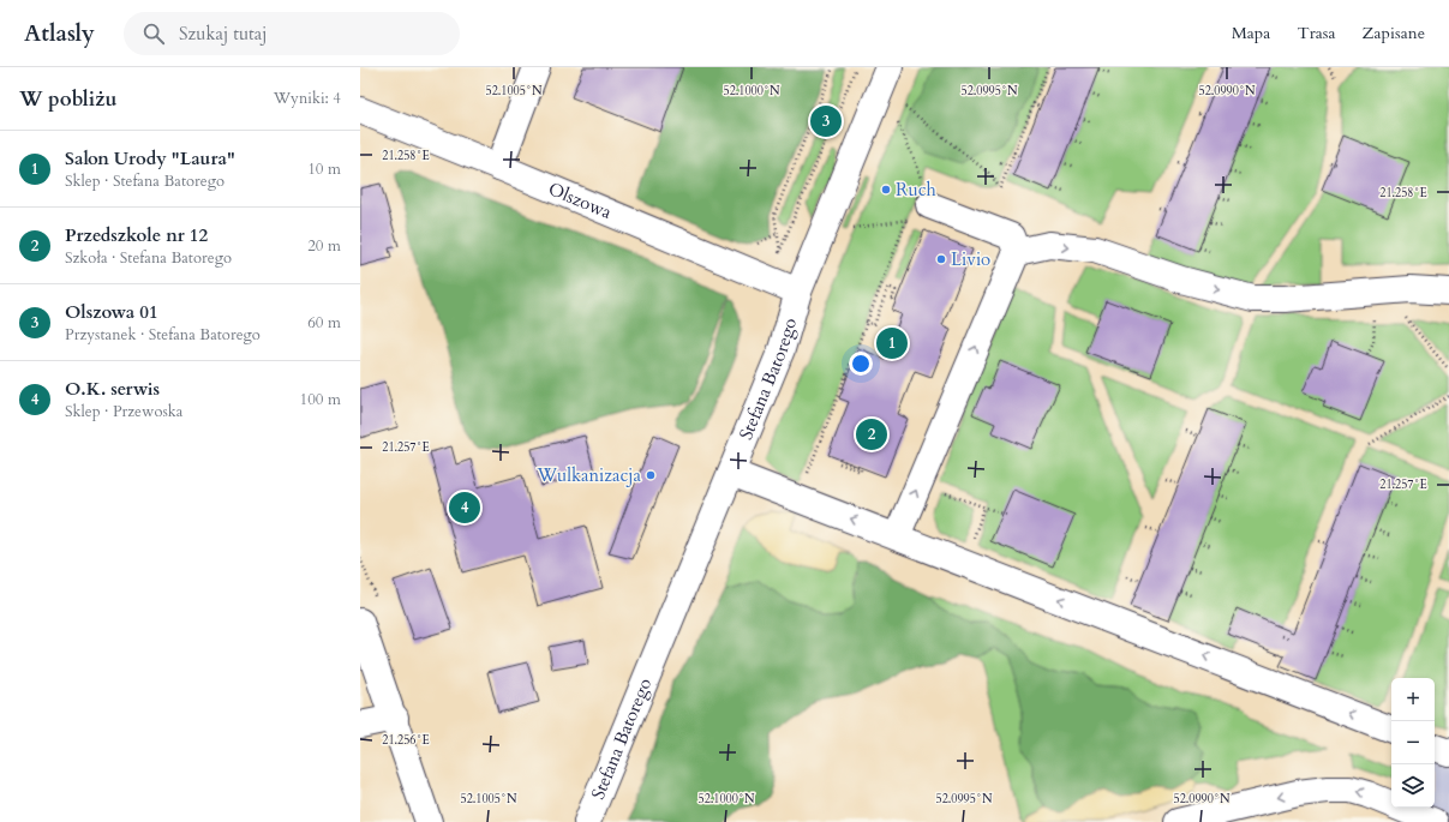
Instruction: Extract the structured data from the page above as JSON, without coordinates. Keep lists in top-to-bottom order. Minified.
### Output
{"streets":{"street":["Olszowa","Stefana Batorego"]},"crossings":[["Olszowa","Stefana Batorego"]],"places":["Ruch","Livio","Wulkanizacja"],"page":{"header":"Atlasly","search":"Szukaj tutaj","nav":["Mapa","Trasa","Zapisane"],"heading":["W pobliżu","Wyniki: 4"],"pins":["3","1","2","4"],"list":[{"mark":"1","name":"Salon Urody \"Laura\"","note":"Sklep · Stefana Batorego","value":"10 m"},{"mark":"2","name":"Przedszkole nr 12","note":"Szkoła · Stefana Batorego","value":"20 m"},{"mark":"3","name":"Olszowa 01","note":"Przystanek · Stefana Batorego","value":"60 m"},{"mark":"4","name":"O.K. serwis","note":"Sklep · Przewoska","value":"100 m"}],"map_buttons":["+","−"]},"coordinates":["52.1005°N","52.1000°N","52.0995°N","52.0990°N","21.258°E","21.257°E","21.256°E"]}
